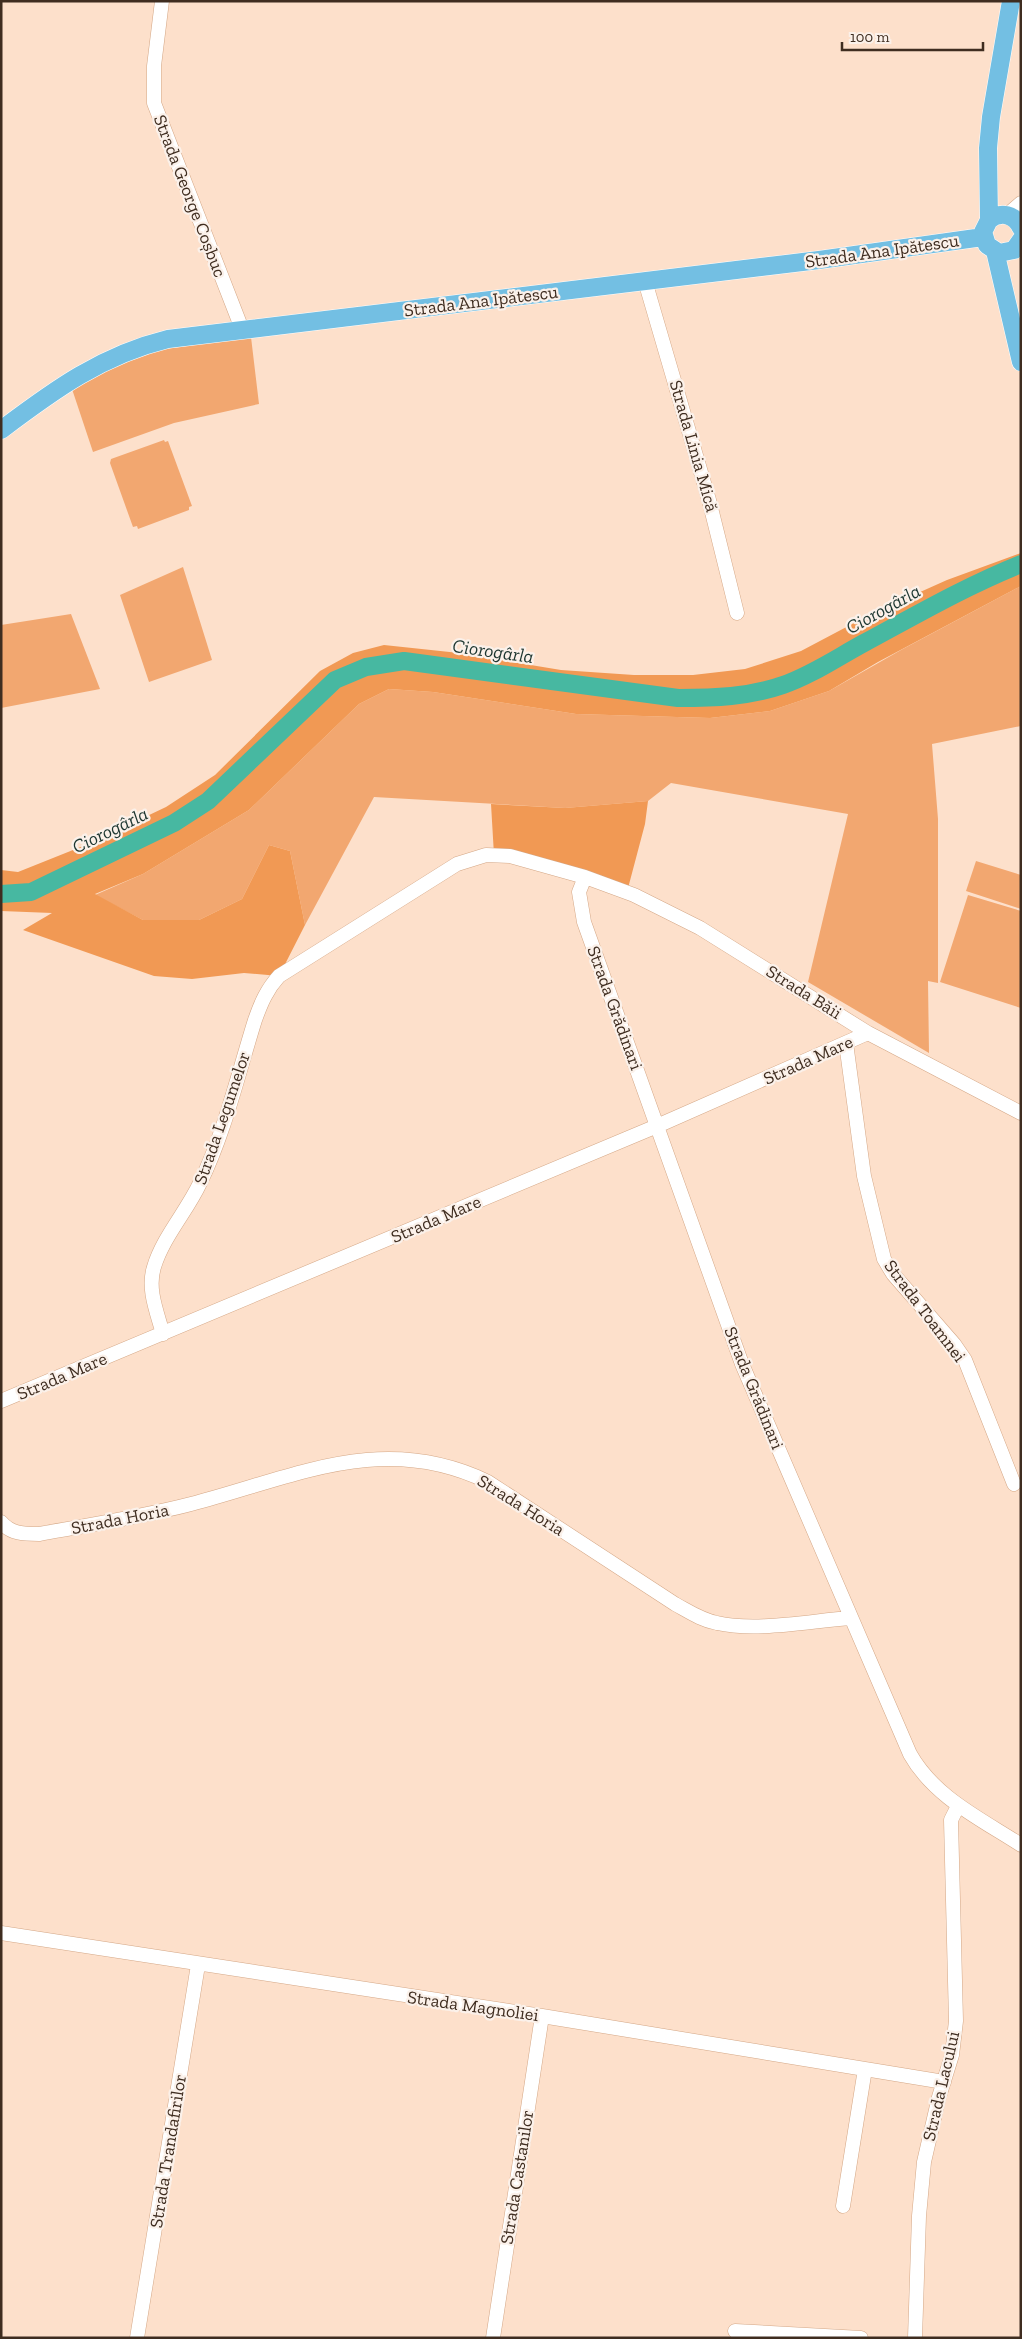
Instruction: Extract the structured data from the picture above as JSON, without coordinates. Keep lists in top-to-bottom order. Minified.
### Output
{"streets":{"main road":["Strada Ana Ipătescu"],"street":["Strada George Coșbuc","Strada Linia Mică","Strada Băii","Strada Grădinari","Strada Mare","Strada Legumelor","Strada Toamnei","Strada Horia","Strada Magnoliei","Strada Lacului","Strada Trandafirilor","Strada Castanilor"]},"crossings":[["Strada George Coșbuc","Strada Ana Ipătescu"],["Strada Ana Ipătescu","Strada Linia Mică"],["Strada Băii","Strada Grădinari"],["Strada Băii","Strada Mare"],["Strada Băii","Strada Legumelor"],["Strada Grădinari","Strada Mare"],["Strada Grădinari","Strada Horia"],["Strada Grădinari","Strada Lacului"],["Strada Mare","Strada Legumelor"],["Strada Mare","Strada Toamnei"],["Strada Magnoliei","Strada Lacului"],["Strada Magnoliei","Strada Trandafirilor"],["Strada Magnoliei","Strada Castanilor"]],"water":["Ciorogârla"],"scale_bar":"100 m"}
